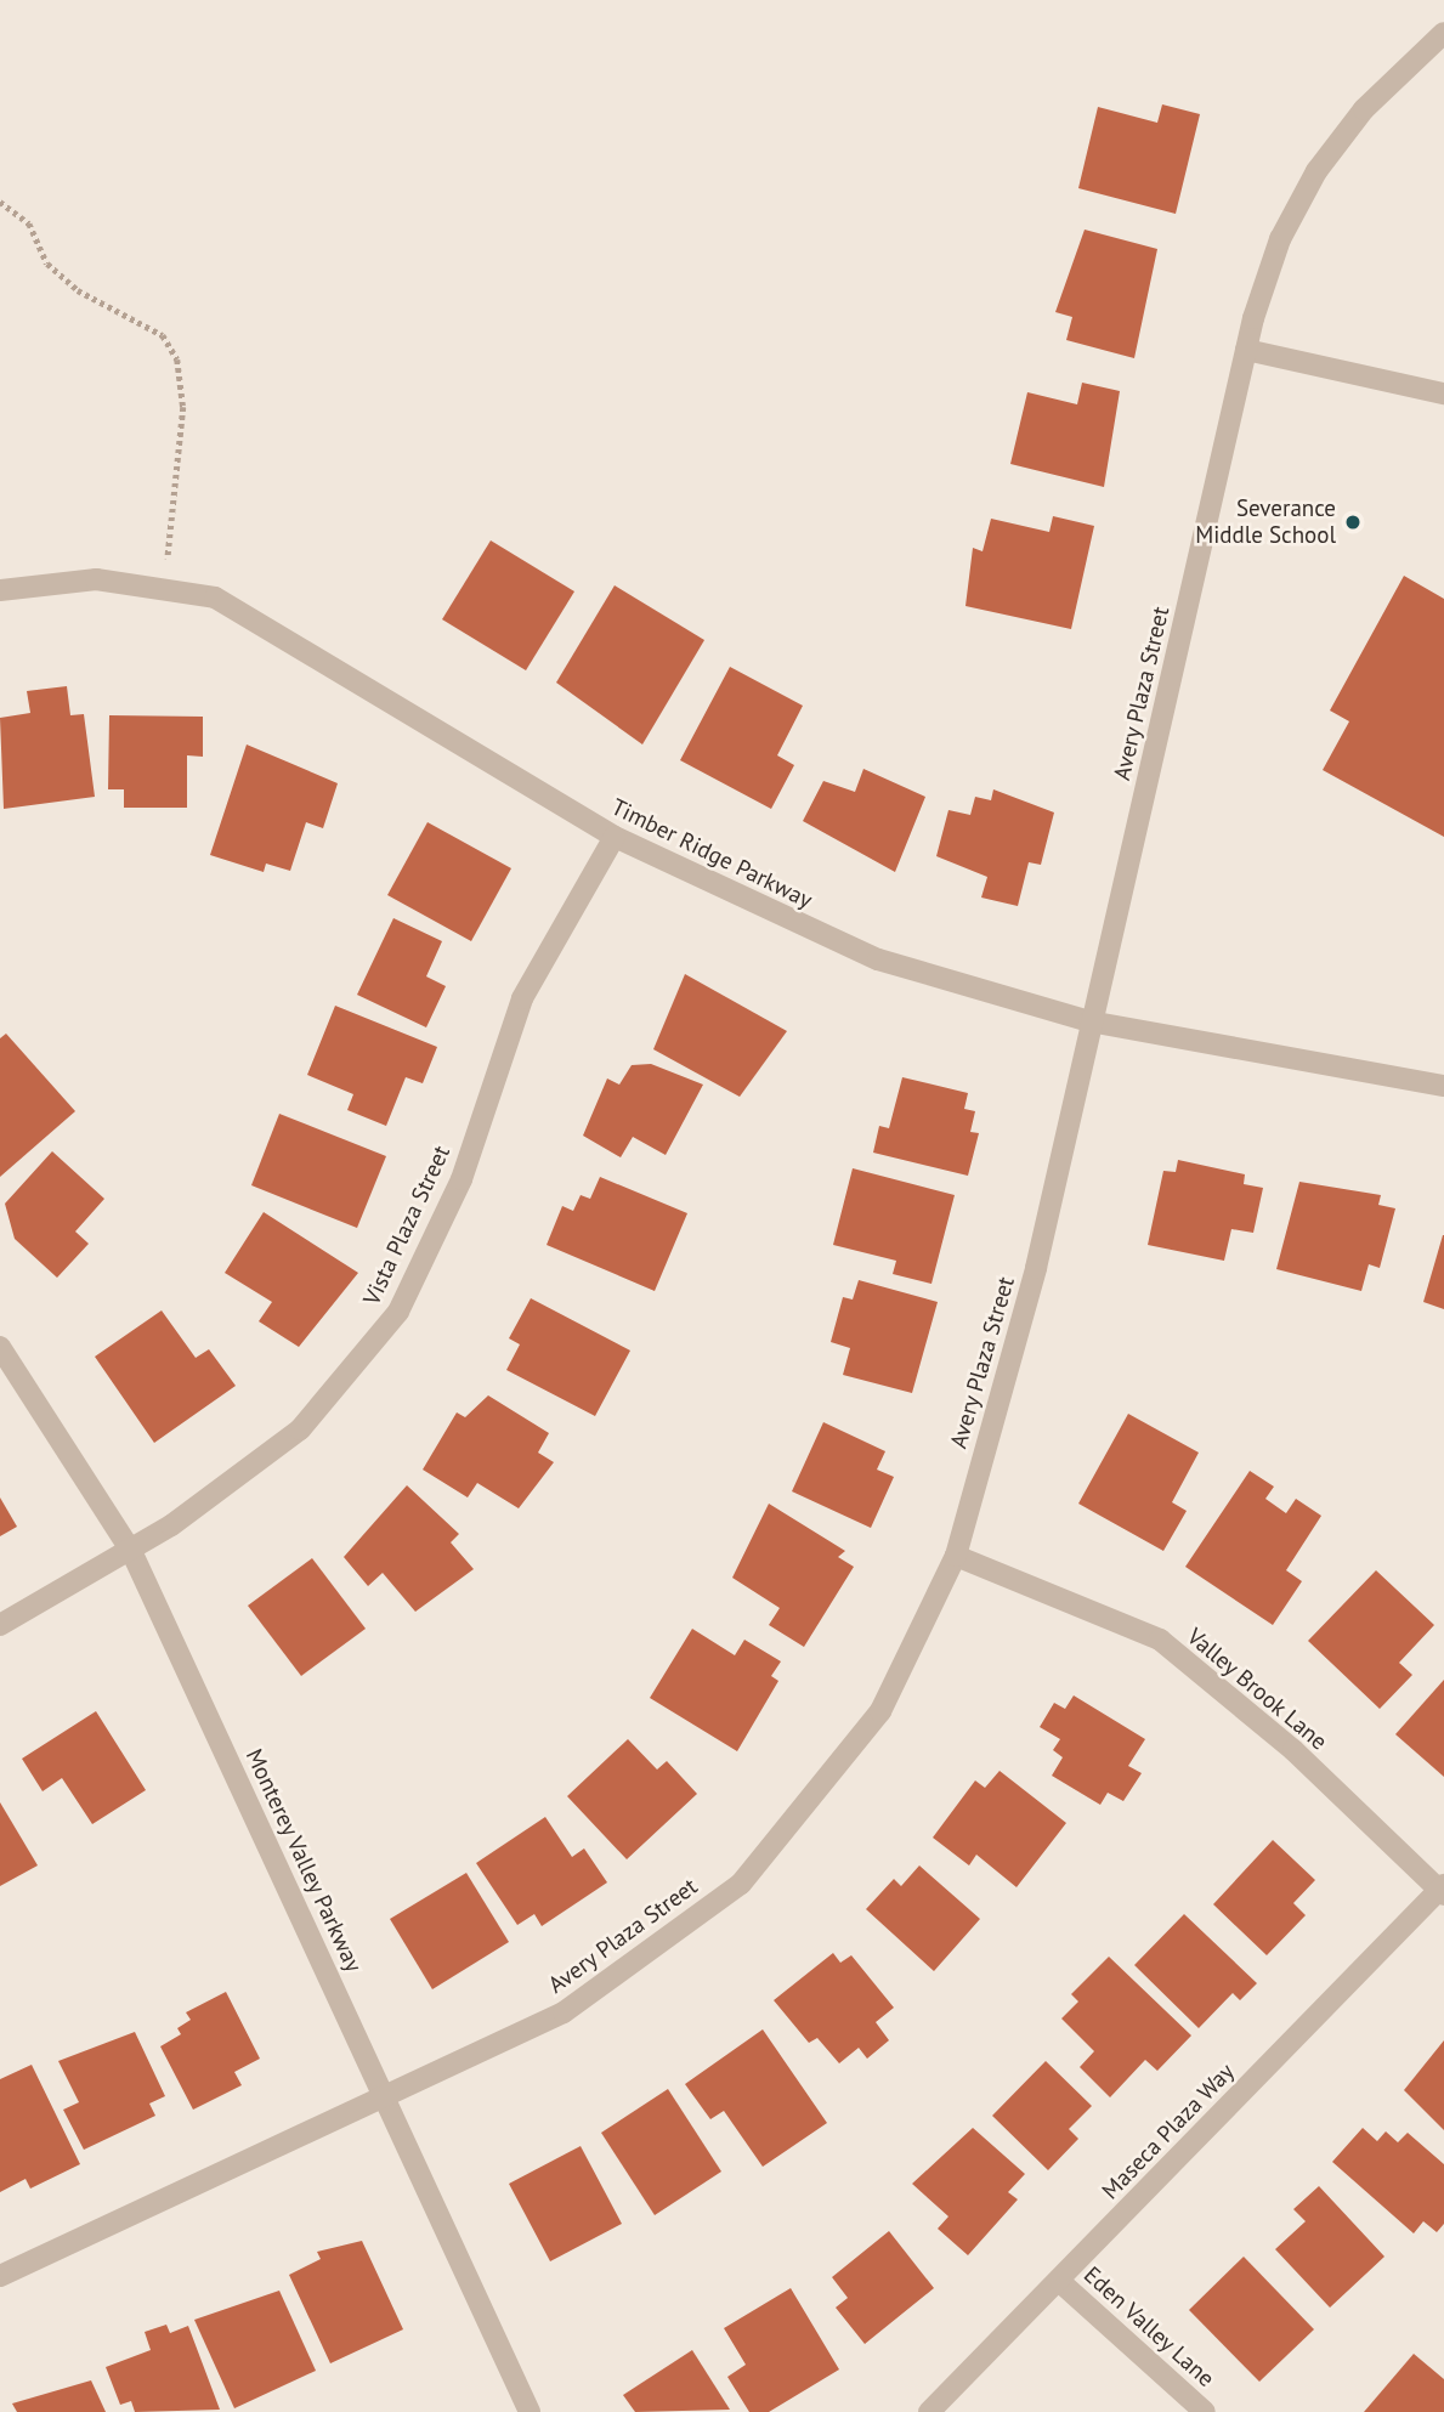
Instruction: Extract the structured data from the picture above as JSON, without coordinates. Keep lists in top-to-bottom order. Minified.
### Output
{"streets":{"street":["Avery Plaza Street","Timber Ridge Parkway","Vista Plaza Street","Valley Brook Lane","Monterey Valley Parkway","Maseca Plaza Way","Eden Valley Lane"]},"crossings":[["Avery Plaza Street","Timber Ridge Parkway"],["Avery Plaza Street","Valley Brook Lane"],["Avery Plaza Street","Monterey Valley Parkway"],["Timber Ridge Parkway","Vista Plaza Street"],["Vista Plaza Street","Monterey Valley Parkway"],["Valley Brook Lane","Maseca Plaza Way"],["Maseca Plaza Way","Eden Valley Lane"]],"places":["Severance Middle School"]}
